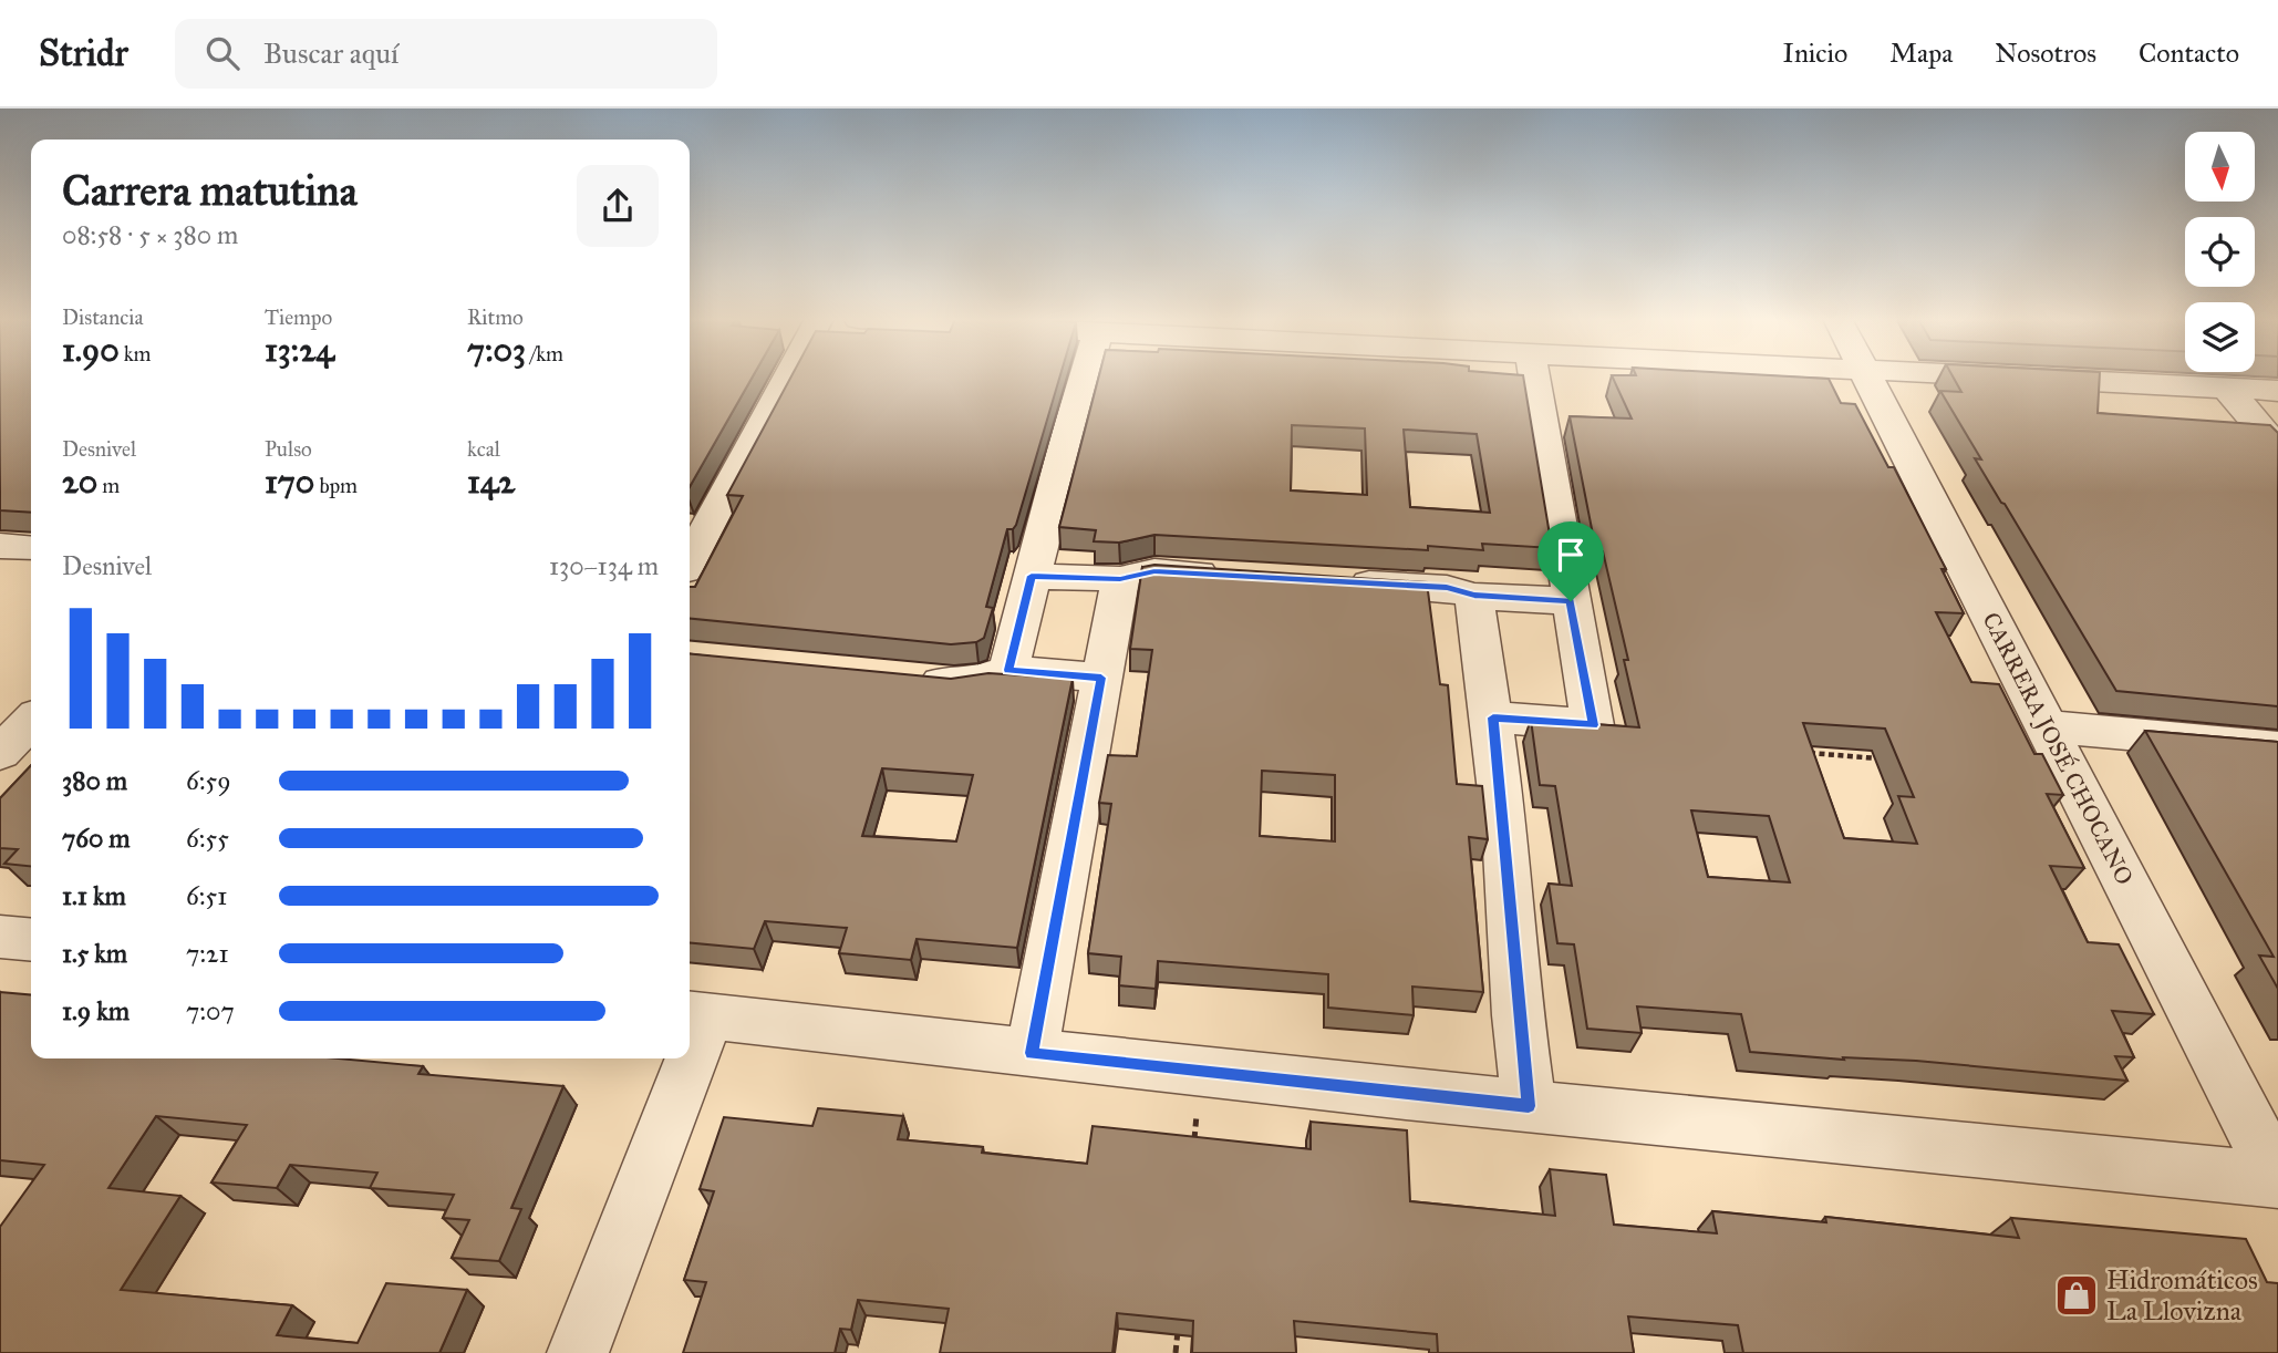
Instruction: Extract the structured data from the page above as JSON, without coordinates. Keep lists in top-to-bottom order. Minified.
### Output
{"streets":{"street":["CARRERA JOSÉ CHOCANO"]},"places":{"shop":["Hidromáticos La Llovizna"]},"north":"bottom","page":{"header":"Stridr","search":"Buscar aquí","nav":["Inicio","Mapa","Nosotros","Contacto"],"heading":["Carrera matutina","08:58 · 5 × 380 m"],"stats":[["Distancia","1.90 km"],["Tiempo","13:24"],["Ritmo","7:03 /km"],["Desnivel","20 m"],["Pulso","170 bpm"],["kcal","142"]],"chart":["Desnivel","130–134 m"],"list":[{"name":"380 m","note":"6:59"},{"name":"760 m","note":"6:55"},{"name":"1.1 km","note":"6:51"},{"name":"1.5 km","note":"7:21"},{"name":"1.9 km","note":"7:07"}]}}
